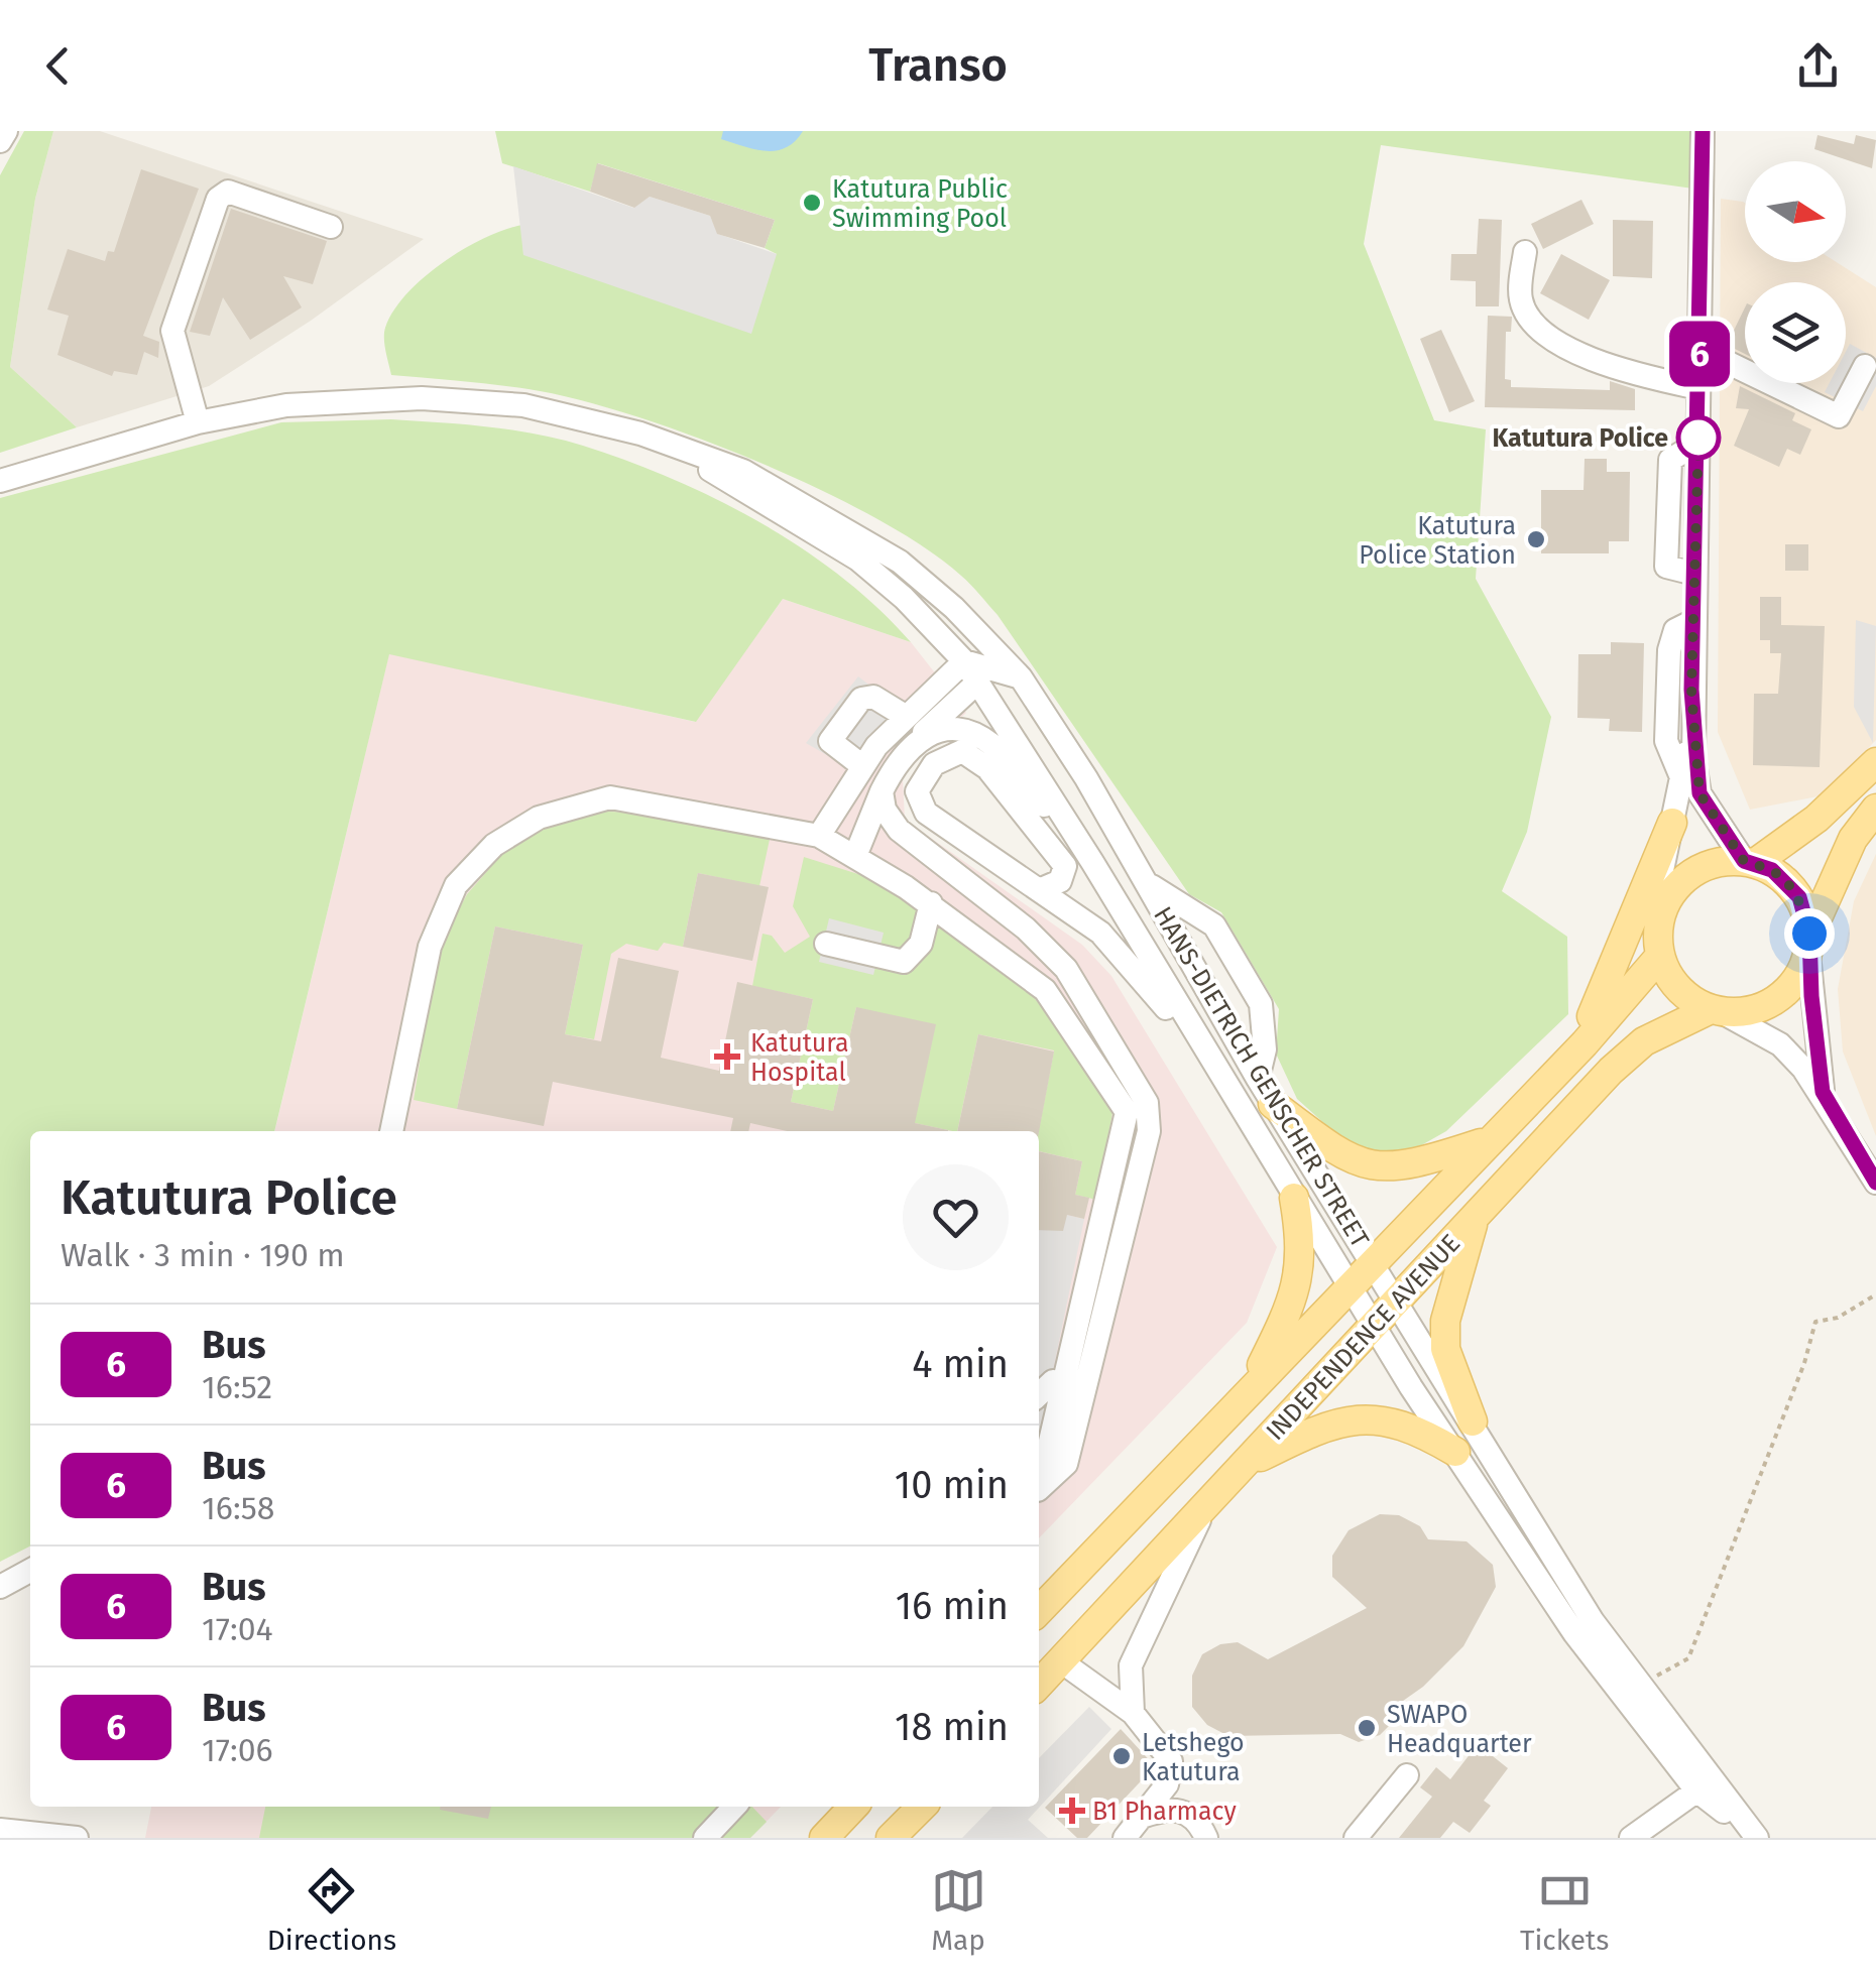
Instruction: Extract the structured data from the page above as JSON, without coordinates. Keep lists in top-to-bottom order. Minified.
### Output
{"streets":{"main road":["INDEPENDENCE AVENUE"],"street":["HANS-DIETRICH GENSCHER STREET"]},"crossings":[["HANS-DIETRICH GENSCHER STREET","INDEPENDENCE AVENUE"]],"places":{"other":["Katutura Public Swimming Pool","Katutura Police","Katutura Police Station","SWAPO Headquarter","Letshego Katutura"],"health":["Katutura Hospital","B1 Pharmacy"]},"lines":["bus line 6"],"north":"right","page":{"header":"Transo","on_map":"6","heading":["Katutura Police","Walk · 3 min · 190 m"],"list":[{"mark":"6","name":"Bus","note":"16:52","value":"4 min"},{"mark":"6","name":"Bus","note":"16:58","value":"10 min"},{"mark":"6","name":"Bus","note":"17:04","value":"16 min"},{"mark":"6","name":"Bus","note":"17:06","value":"18 min"}],"tabs":["Directions","Map","Tickets"]}}
